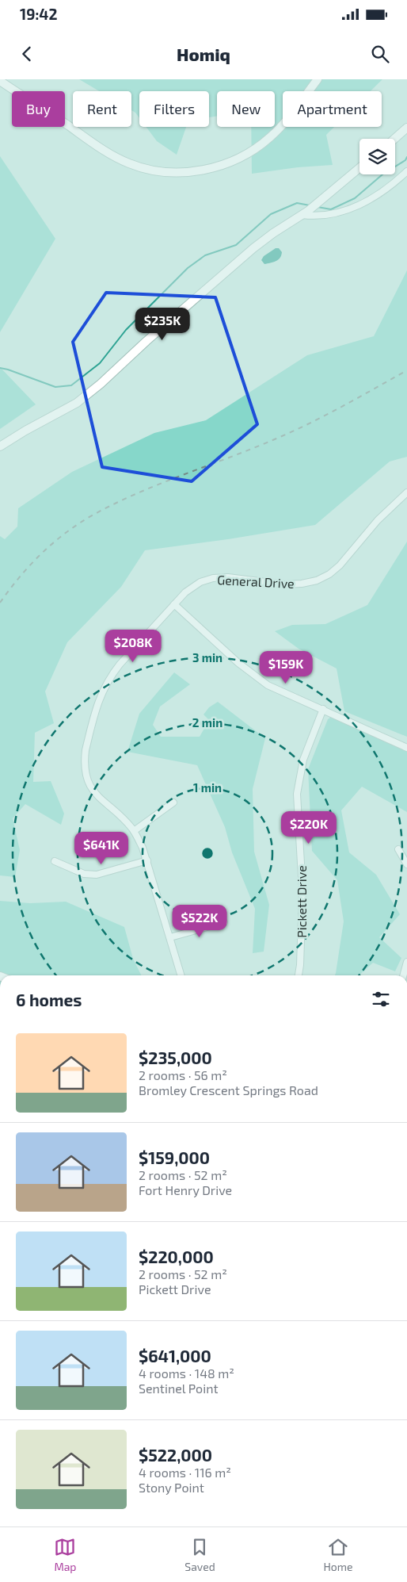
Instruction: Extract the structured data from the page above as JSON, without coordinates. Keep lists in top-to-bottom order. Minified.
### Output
{"streets":{"street":["General Drive","Pickett Drive"]},"page":{"status":"19:42","header":"Homiq","chip":["Buy","Rent","Filters","New","Apartment"],"price":["$235K","$208K","$159K","$220K","$641K","$522K"],"heading":"6 homes","list":[{"name":"$235,000","note":"2 rooms · 56 m² · Bromley Crescent Springs Road"},{"name":"$159,000","note":"2 rooms · 52 m² · Fort Henry Drive"},{"name":"$220,000","note":"2 rooms · 52 m² · Pickett Drive"},{"name":"$641,000","note":"4 rooms · 148 m² · Sentinel Point"},{"name":"$522,000","note":"4 rooms · 116 m² · Stony Point"}],"tabs":["Map","Saved","Home"]},"rings":["3 min","2 min","1 min"]}
